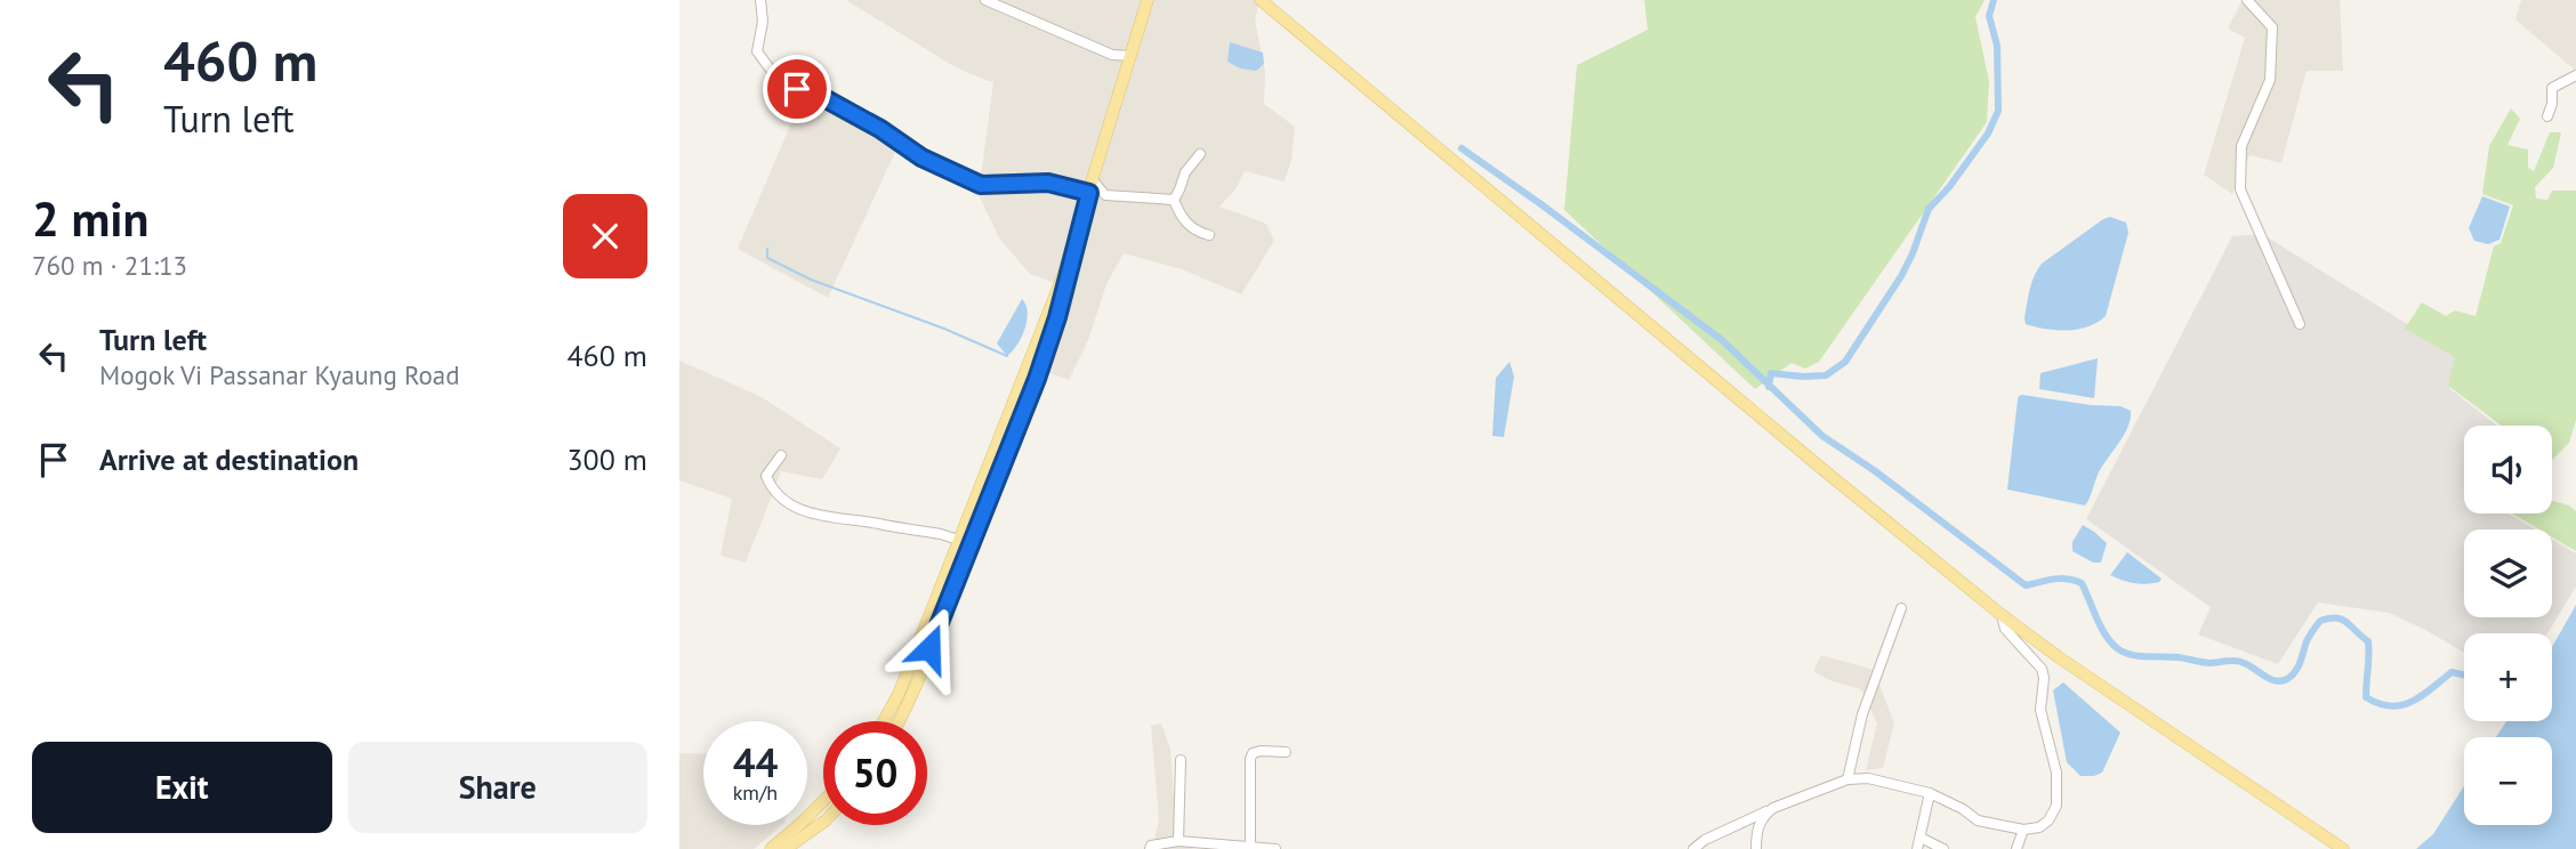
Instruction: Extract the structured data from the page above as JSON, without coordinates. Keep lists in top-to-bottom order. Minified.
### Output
{"page":{"turn":["460 m","Turn left"],"heading":["2 min","760 m · 21:13"],"list":[{"name":"Turn left","note":"Mogok Vi Passanar Kyaung Road","value":"460 m"},{"name":"Arrive at destination","value":"300 m"}],"map_buttons":["+","−"],"speed":"44 km/h","limit":"50","buttons":["Exit","Share"]}}
